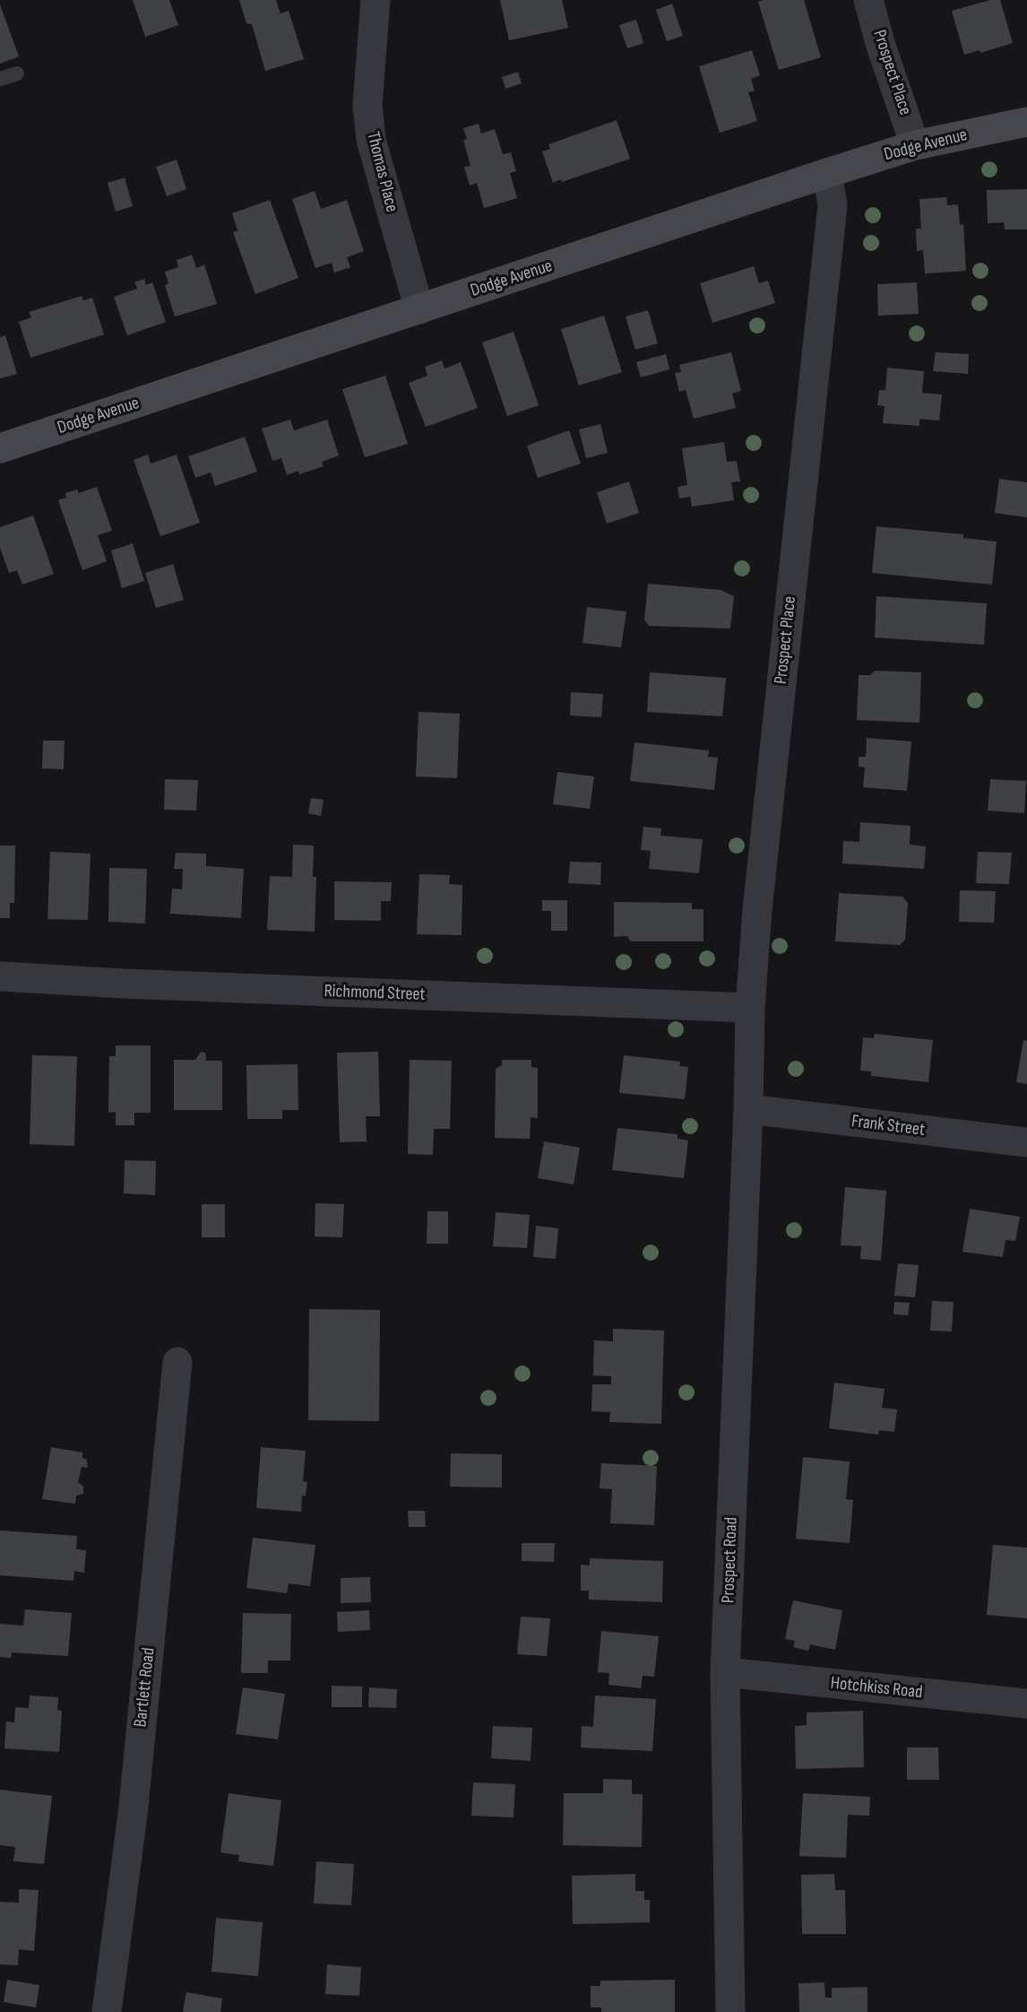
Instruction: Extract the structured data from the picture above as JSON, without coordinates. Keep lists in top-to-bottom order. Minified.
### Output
{"streets":{"main road":["Dodge Avenue"],"street":["Prospect Place","Thomas Place","Richmond Street","Frank Street","Prospect Road","Bartlett Road","Hotchkiss Road"]},"crossings":[["Prospect Place","Dodge Avenue"],["Prospect Place","Richmond Street"],["Prospect Place","Frank Street"],["Prospect Place","Prospect Road"],["Dodge Avenue","Thomas Place"],["Frank Street","Prospect Road"],["Prospect Road","Hotchkiss Road"]]}
